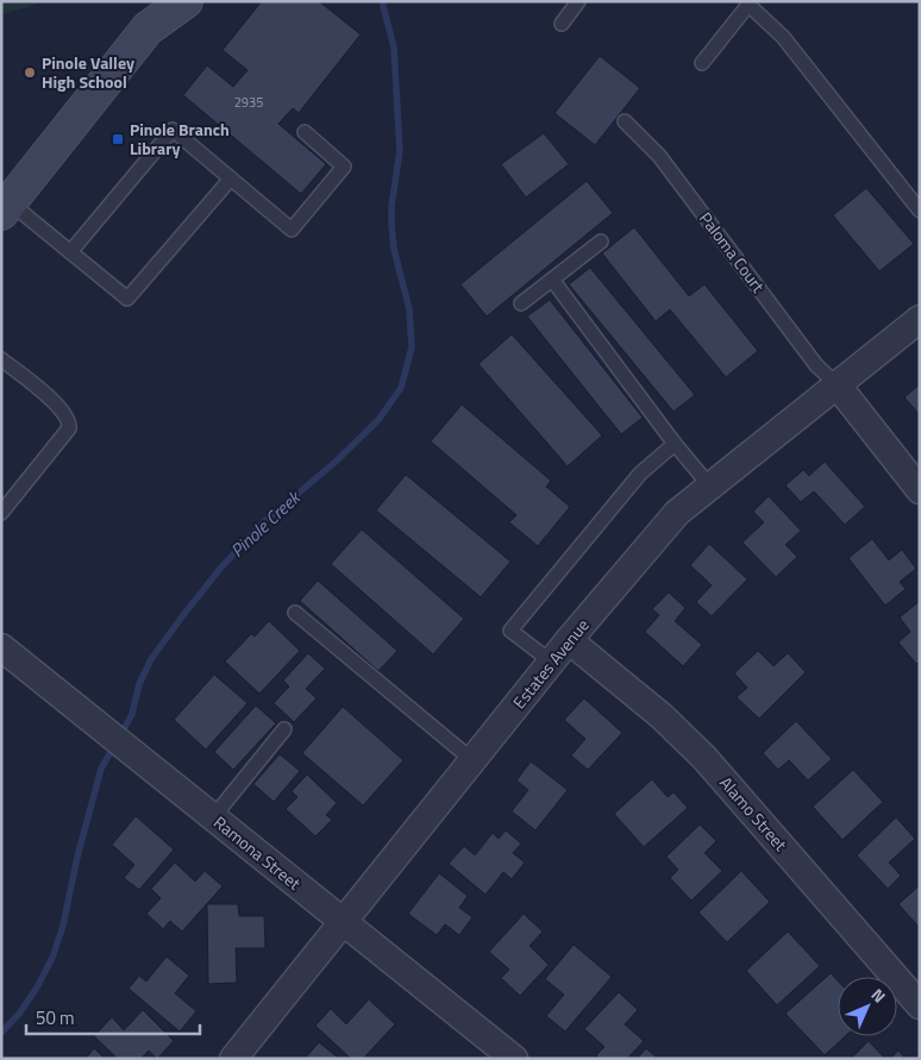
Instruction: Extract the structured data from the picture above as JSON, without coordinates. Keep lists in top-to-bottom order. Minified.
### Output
{"streets":{"street":["Estates Avenue","Alamo Street","Ramona Street"],"lane":["Paloma Court"]},"crossings":[["Paloma Court","Estates Avenue"],["Estates Avenue","Alamo Street"],["Estates Avenue","Ramona Street"]],"water":["Pinole Creek"],"places":{"other":["Pinole Valley High School"],"transit":["Pinole Branch Library"]},"house_numbers":["2935"],"scale_bar":"50 m","north":"top right"}
